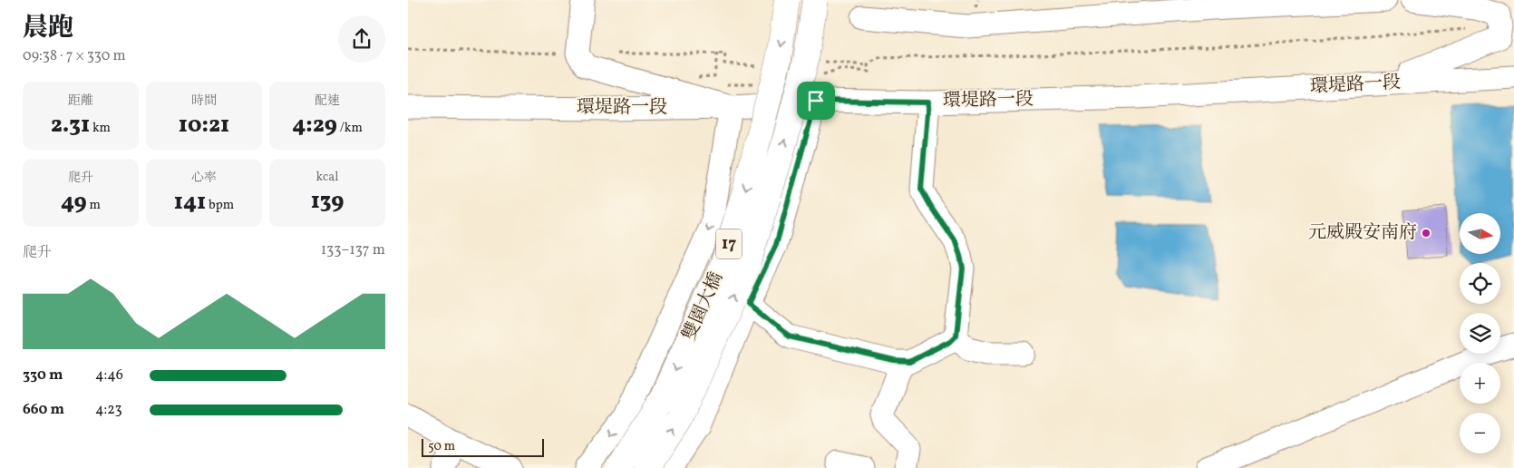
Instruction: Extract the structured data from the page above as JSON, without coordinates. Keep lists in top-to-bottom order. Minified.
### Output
{"streets":{"main road":["17","雙園大橋"],"street":["環堤路一段"]},"places":["元威殿安南府"],"scale_bar":"50 m","north":"right","page":{"heading":["晨跑","09:38 · 7 × 330 m"],"stats":[["距離","2.31 km"],["時間","10:21"],["配速","4:29 /km"],["爬升","49 m"],["心率","141 bpm"],["kcal","139"]],"map_buttons":["+","−"],"chart":["爬升","133–137 m"],"list":[{"name":"330 m","note":"4:46"},{"name":"660 m","note":"4:23"}],"scale":"50 m"}}
